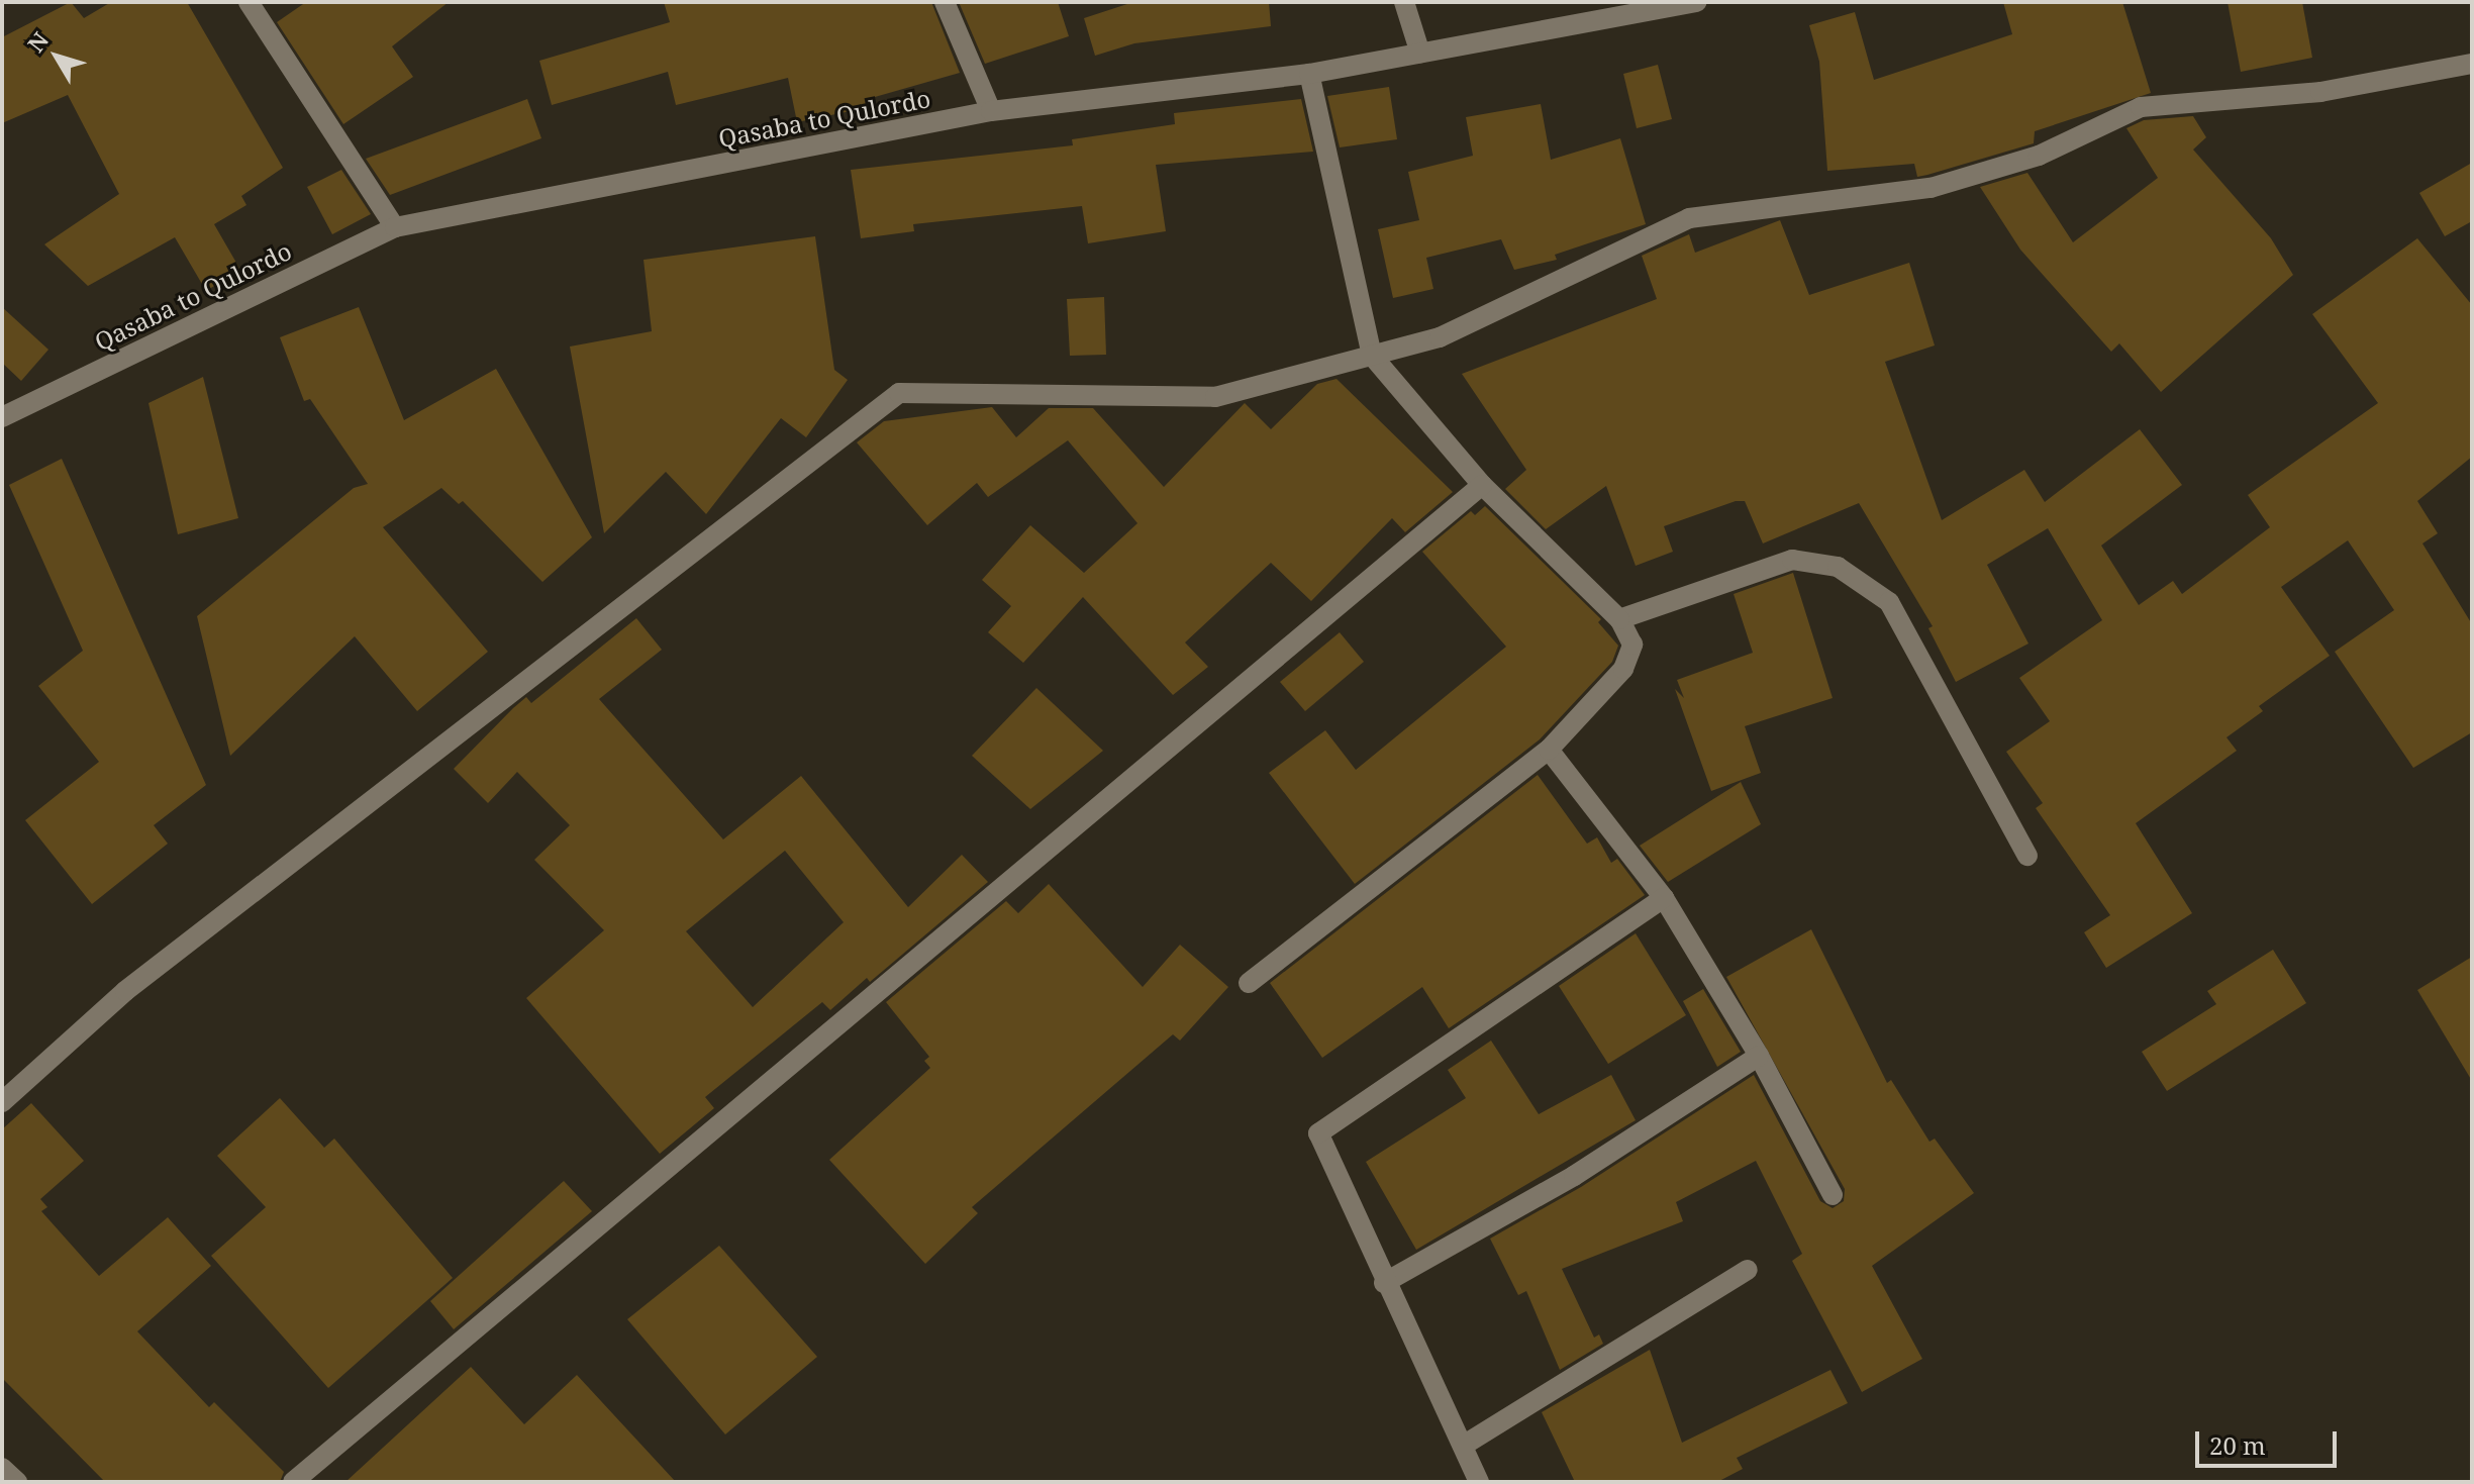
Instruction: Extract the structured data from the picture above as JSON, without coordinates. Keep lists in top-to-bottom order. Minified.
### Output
{"streets":{"street":["Qasaba to Qulordo"]},"scale_bar":"20 m","north":"top left"}
